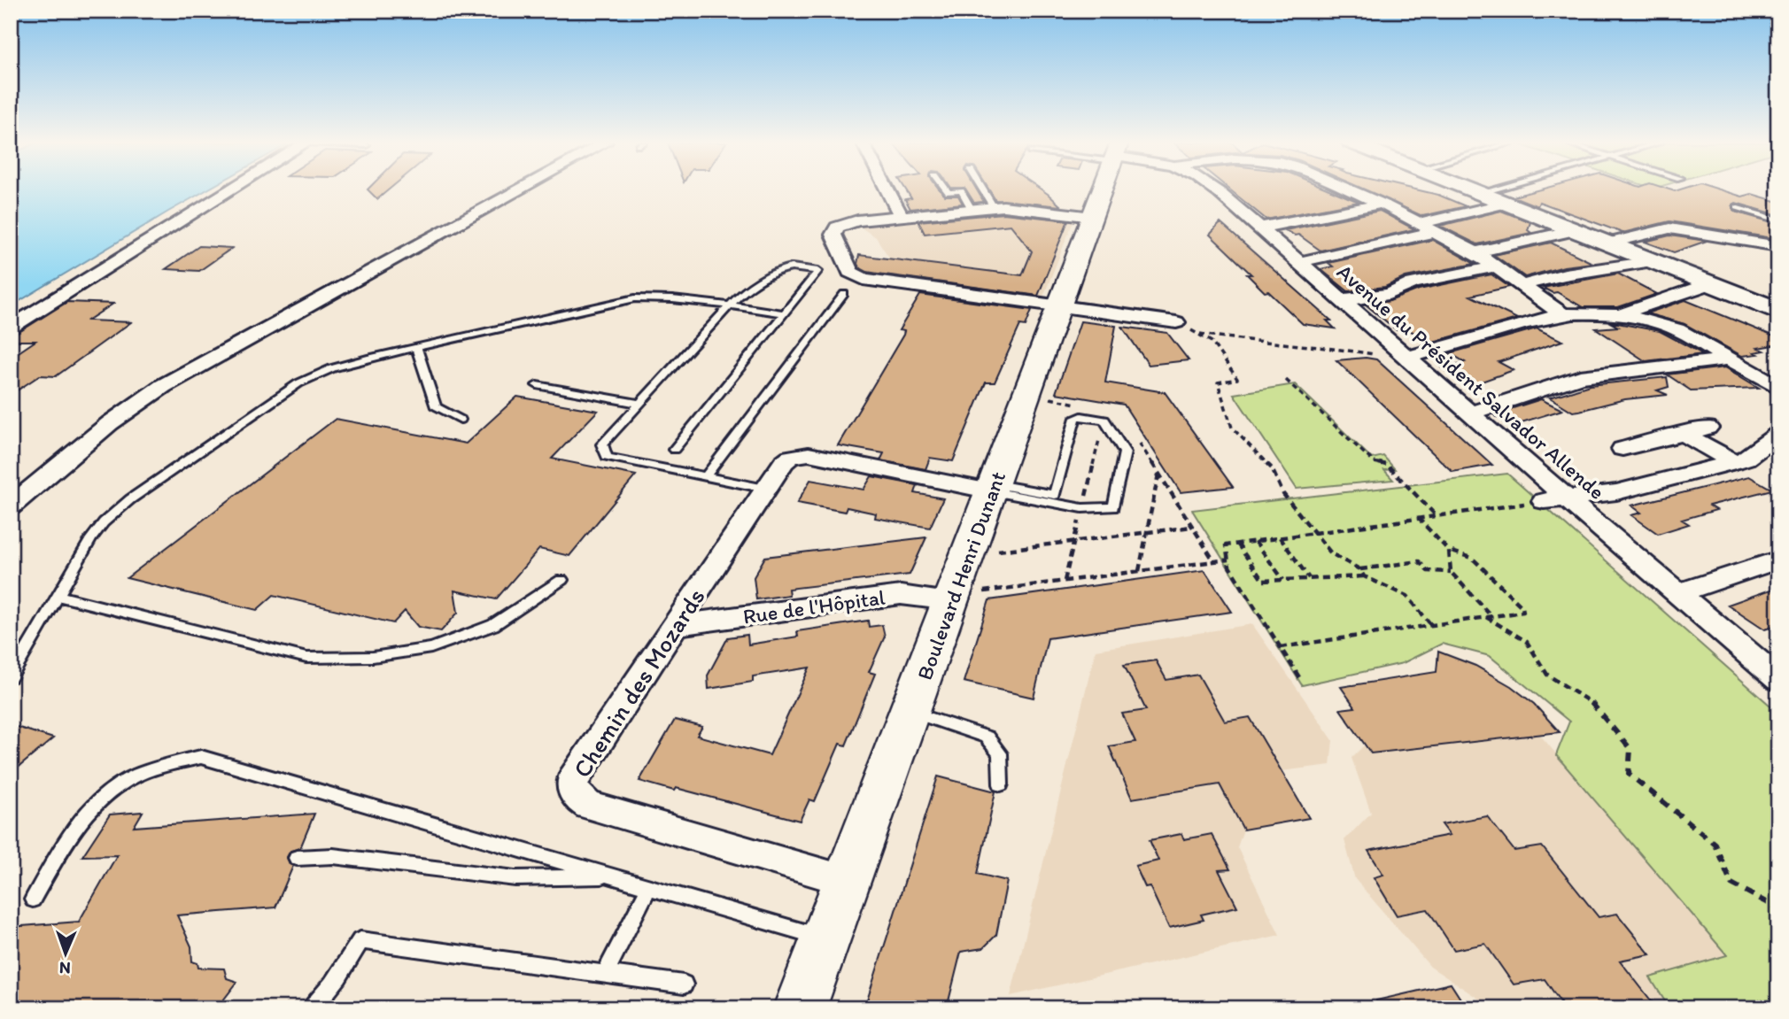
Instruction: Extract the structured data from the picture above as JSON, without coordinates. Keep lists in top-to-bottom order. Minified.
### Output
{"streets":{"main road":["Boulevard Henri Dunant"],"street":["Avenue du Président Salvador Allende","Rue de l'Hôpital","Chemin des Mozards"]},"crossings":[["Boulevard Henri Dunant","Rue de l'Hôpital"],["Boulevard Henri Dunant","Chemin des Mozards"],["Rue de l'Hôpital","Chemin des Mozards"]],"north":"bottom"}
